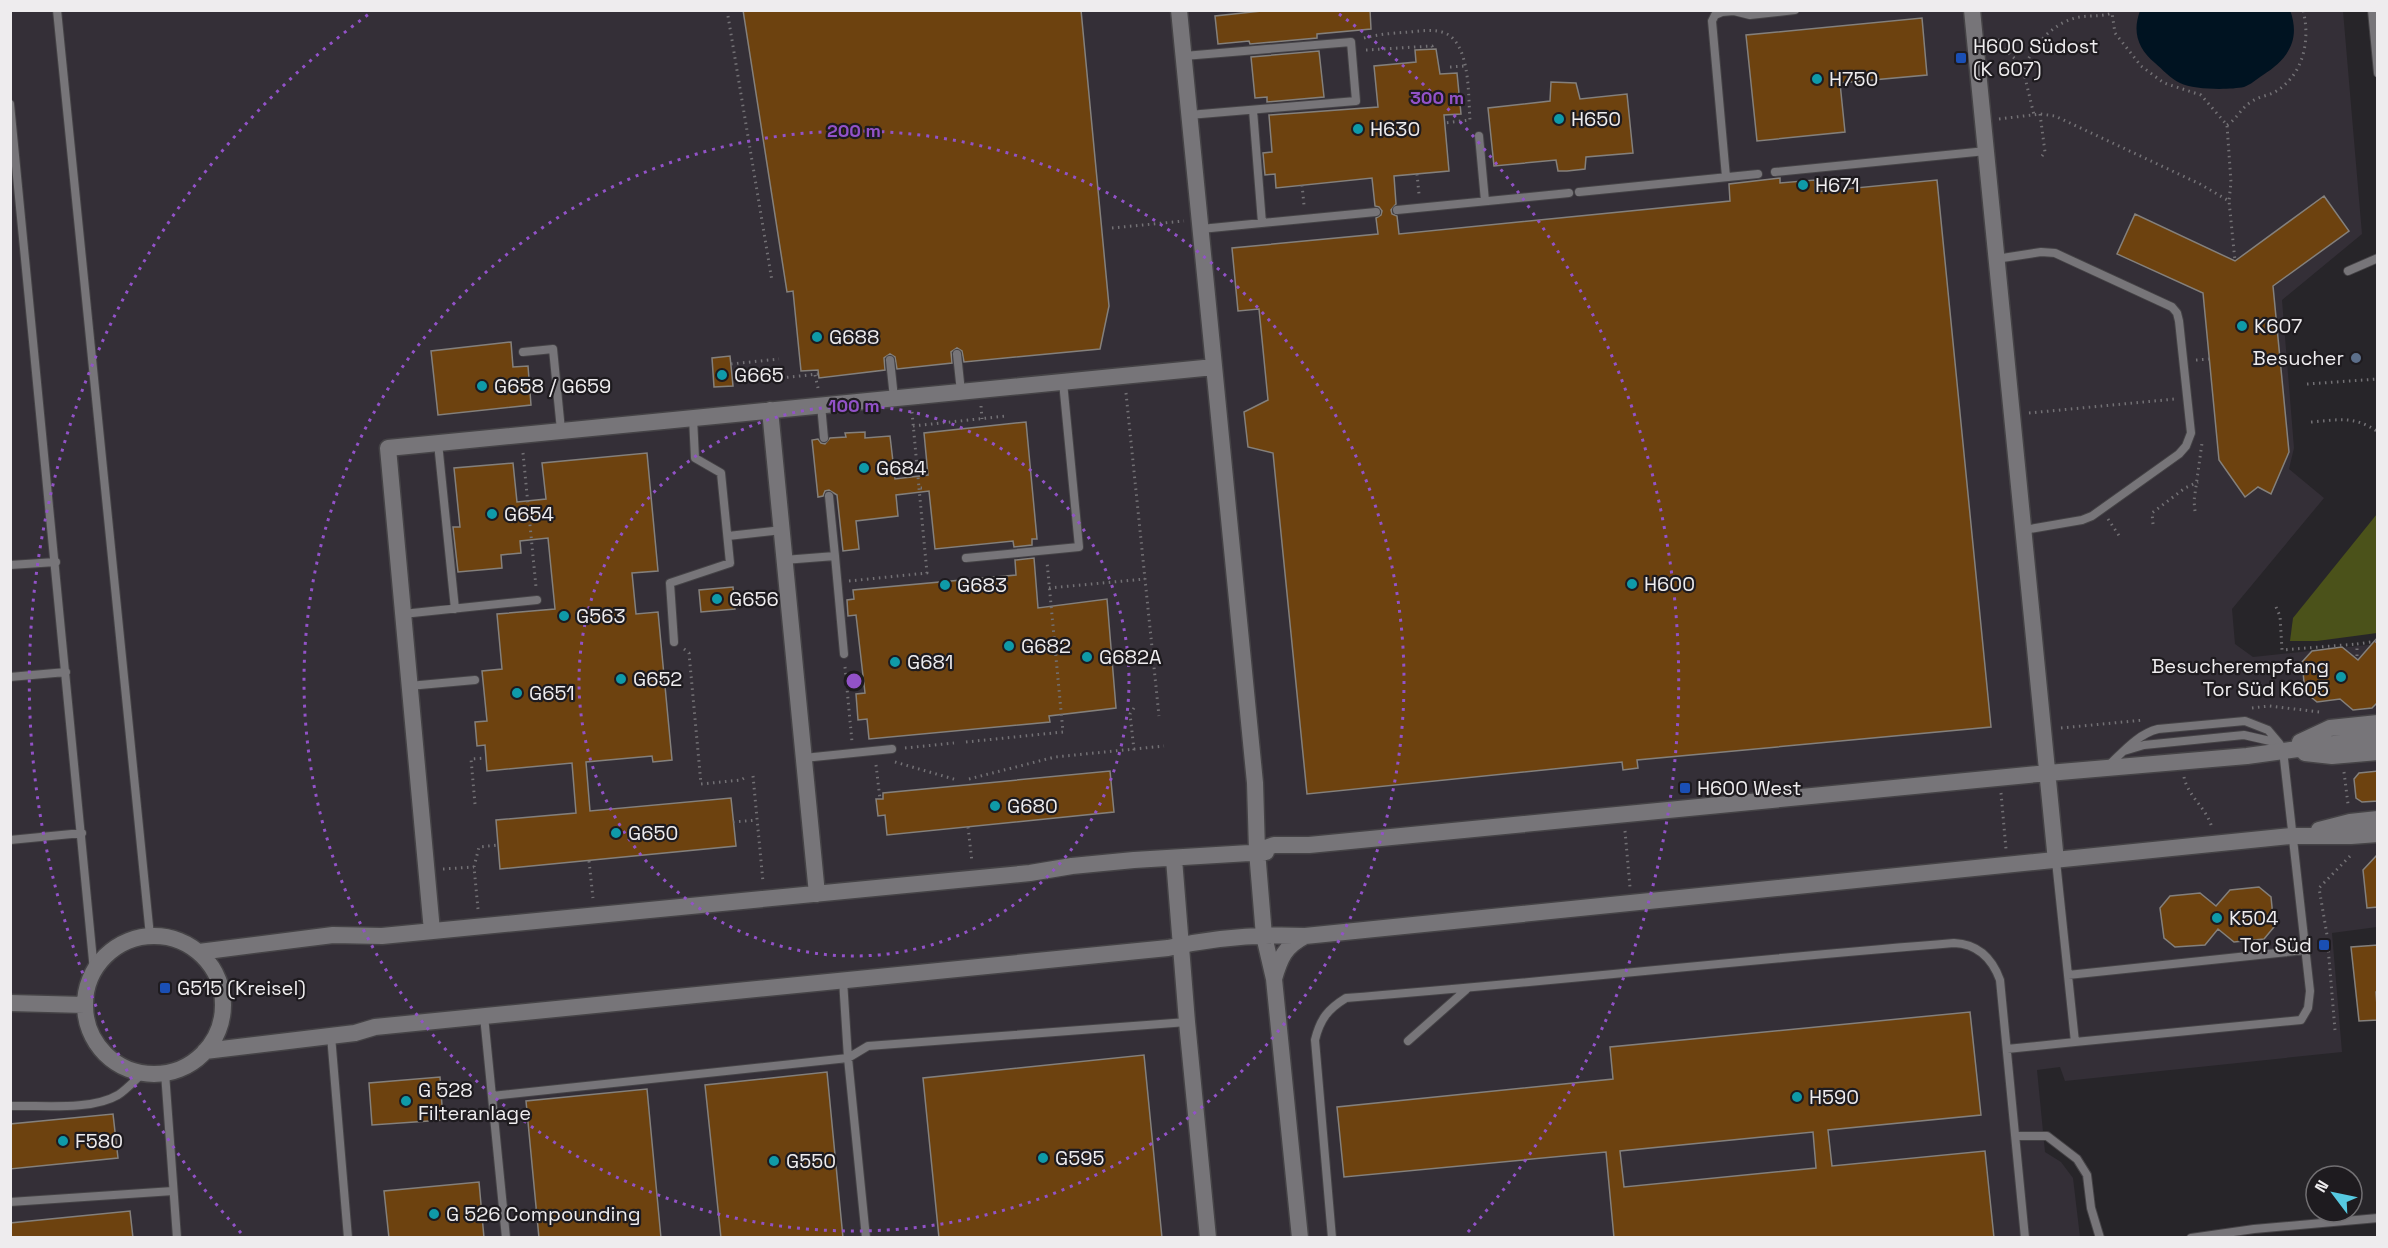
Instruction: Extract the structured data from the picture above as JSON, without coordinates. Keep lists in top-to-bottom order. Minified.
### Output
{"places":{"transit":["H600 Südost (K 607)","H600 West","Tor Süd","G515 (Kreisel)"],"other":["H750","H650","H630","H671","K607","G688","Besucher","G665","G658 / G659","G684","G654","H600","G683","G656","G563","G682","G682A","G681","Besucherempfang Tor Süd K605","G652","G651","G680","G650","K504","H590","G 528 Filteranlage","F580","G595","G550","G 526 Compounding"]},"north":"top left","rings":["300 m","200 m","100 m"]}
